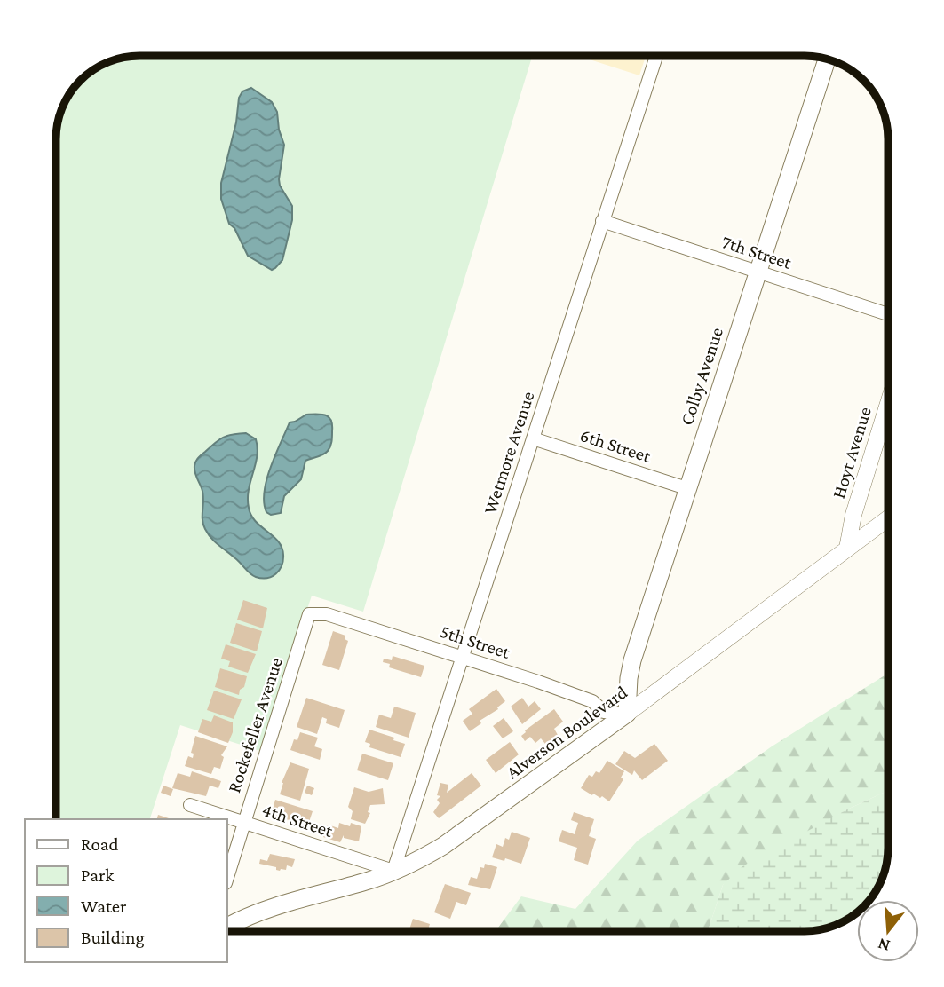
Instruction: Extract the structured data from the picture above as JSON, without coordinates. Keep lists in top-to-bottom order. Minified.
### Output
{"streets":{"main road":["Colby Avenue","Alverson Boulevard"],"street":["7th Street","6th Street","Wetmore Avenue","Hoyt Avenue","5th Street","Rockefeller Avenue","4th Street"]},"crossings":[["7th Street","Colby Avenue"],["7th Street","Wetmore Avenue"],["Colby Avenue","6th Street"],["Colby Avenue","5th Street"],["Colby Avenue","Alverson Boulevard"],["6th Street","Wetmore Avenue"],["Wetmore Avenue","5th Street"],["Wetmore Avenue","Alverson Boulevard"],["Wetmore Avenue","4th Street"],["Hoyt Avenue","Alverson Boulevard"],["5th Street","Rockefeller Avenue"],["5th Street","Alverson Boulevard"],["Rockefeller Avenue","4th Street"],["Alverson Boulevard","4th Street"]],"legend":["Road","Park","Water","Building"],"north":"bottom"}
